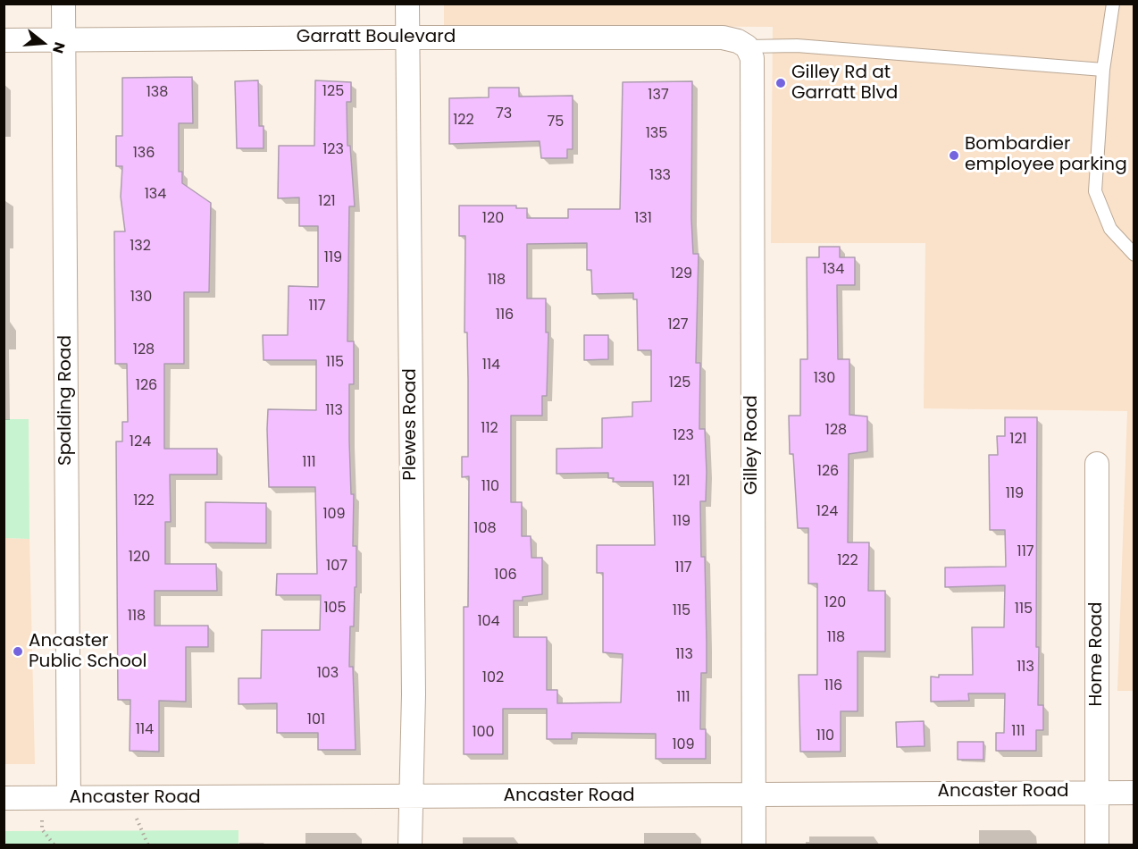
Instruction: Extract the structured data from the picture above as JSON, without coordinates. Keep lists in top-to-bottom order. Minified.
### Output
{"streets":{"street":["Garratt Boulevard","Spalding Road","Plewes Road","Gilley Road","Home Road","Ancaster Road"]},"crossings":[["Garratt Boulevard","Spalding Road"],["Garratt Boulevard","Plewes Road"],["Garratt Boulevard","Gilley Road"],["Spalding Road","Ancaster Road"],["Plewes Road","Ancaster Road"],["Gilley Road","Ancaster Road"],["Home Road","Ancaster Road"]],"places":["Gilley Rd at Garratt Blvd","Bombardier employee parking","Ancaster Public School"],"house_numbers":["125","138","137","73","122","75","135","123","136","133","134","121","120","131","132","119","134","129","118","130","117","116","127","128","115","114","130","125","126","113","112","128","123","121","124","111","126","121","110","119","122","124","109","119","108","117","120","122","107","117","106","120","105","115","115","118","104","118","113","113","103","102","116","111","101","114","111","100","110","109"],"north":"right"}
